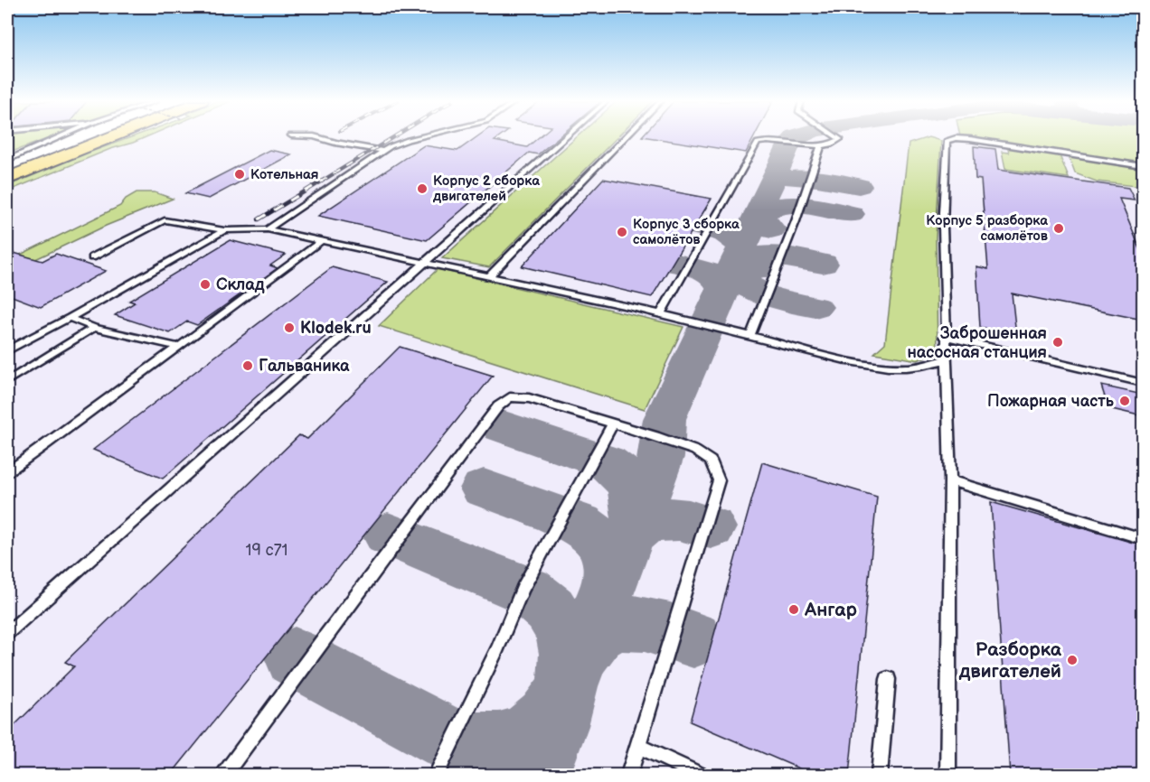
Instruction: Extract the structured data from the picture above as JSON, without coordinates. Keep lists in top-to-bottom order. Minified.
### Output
{"places":["Котельная","Корпус 2 сборка двигателей","Корпус 5 разборка самолётов","Корпус 3 сборка самолётов","Склад","Klodek.ru","Заброшенная насосная станция","Гальваника","Пожарная часть","Ангар","Разборка двигателей"],"house_numbers":["19 с71"]}
